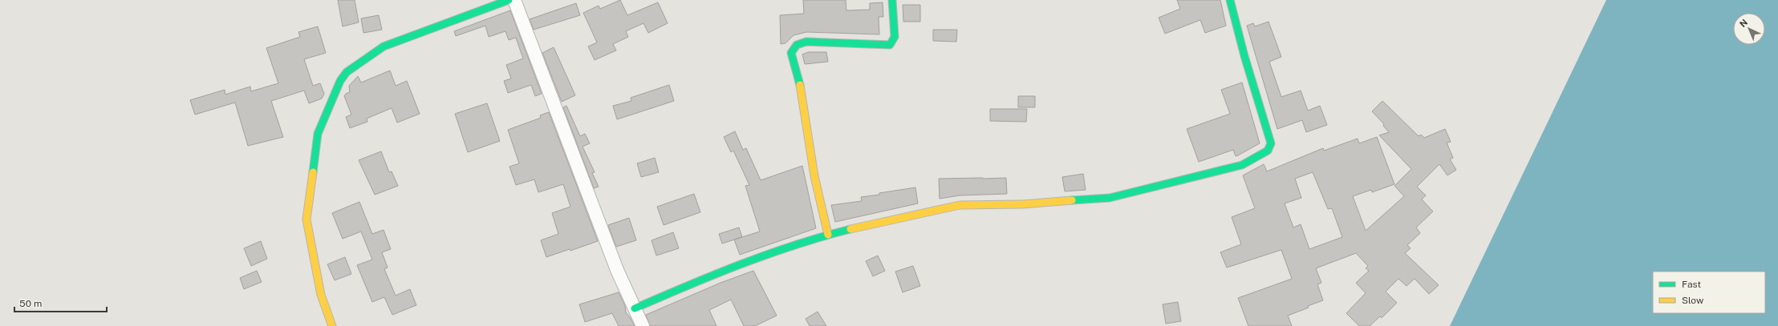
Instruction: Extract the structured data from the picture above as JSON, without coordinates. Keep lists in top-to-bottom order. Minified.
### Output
{"legend":["Fast","Slow"],"scale_bar":"50 m","north":"top left"}
